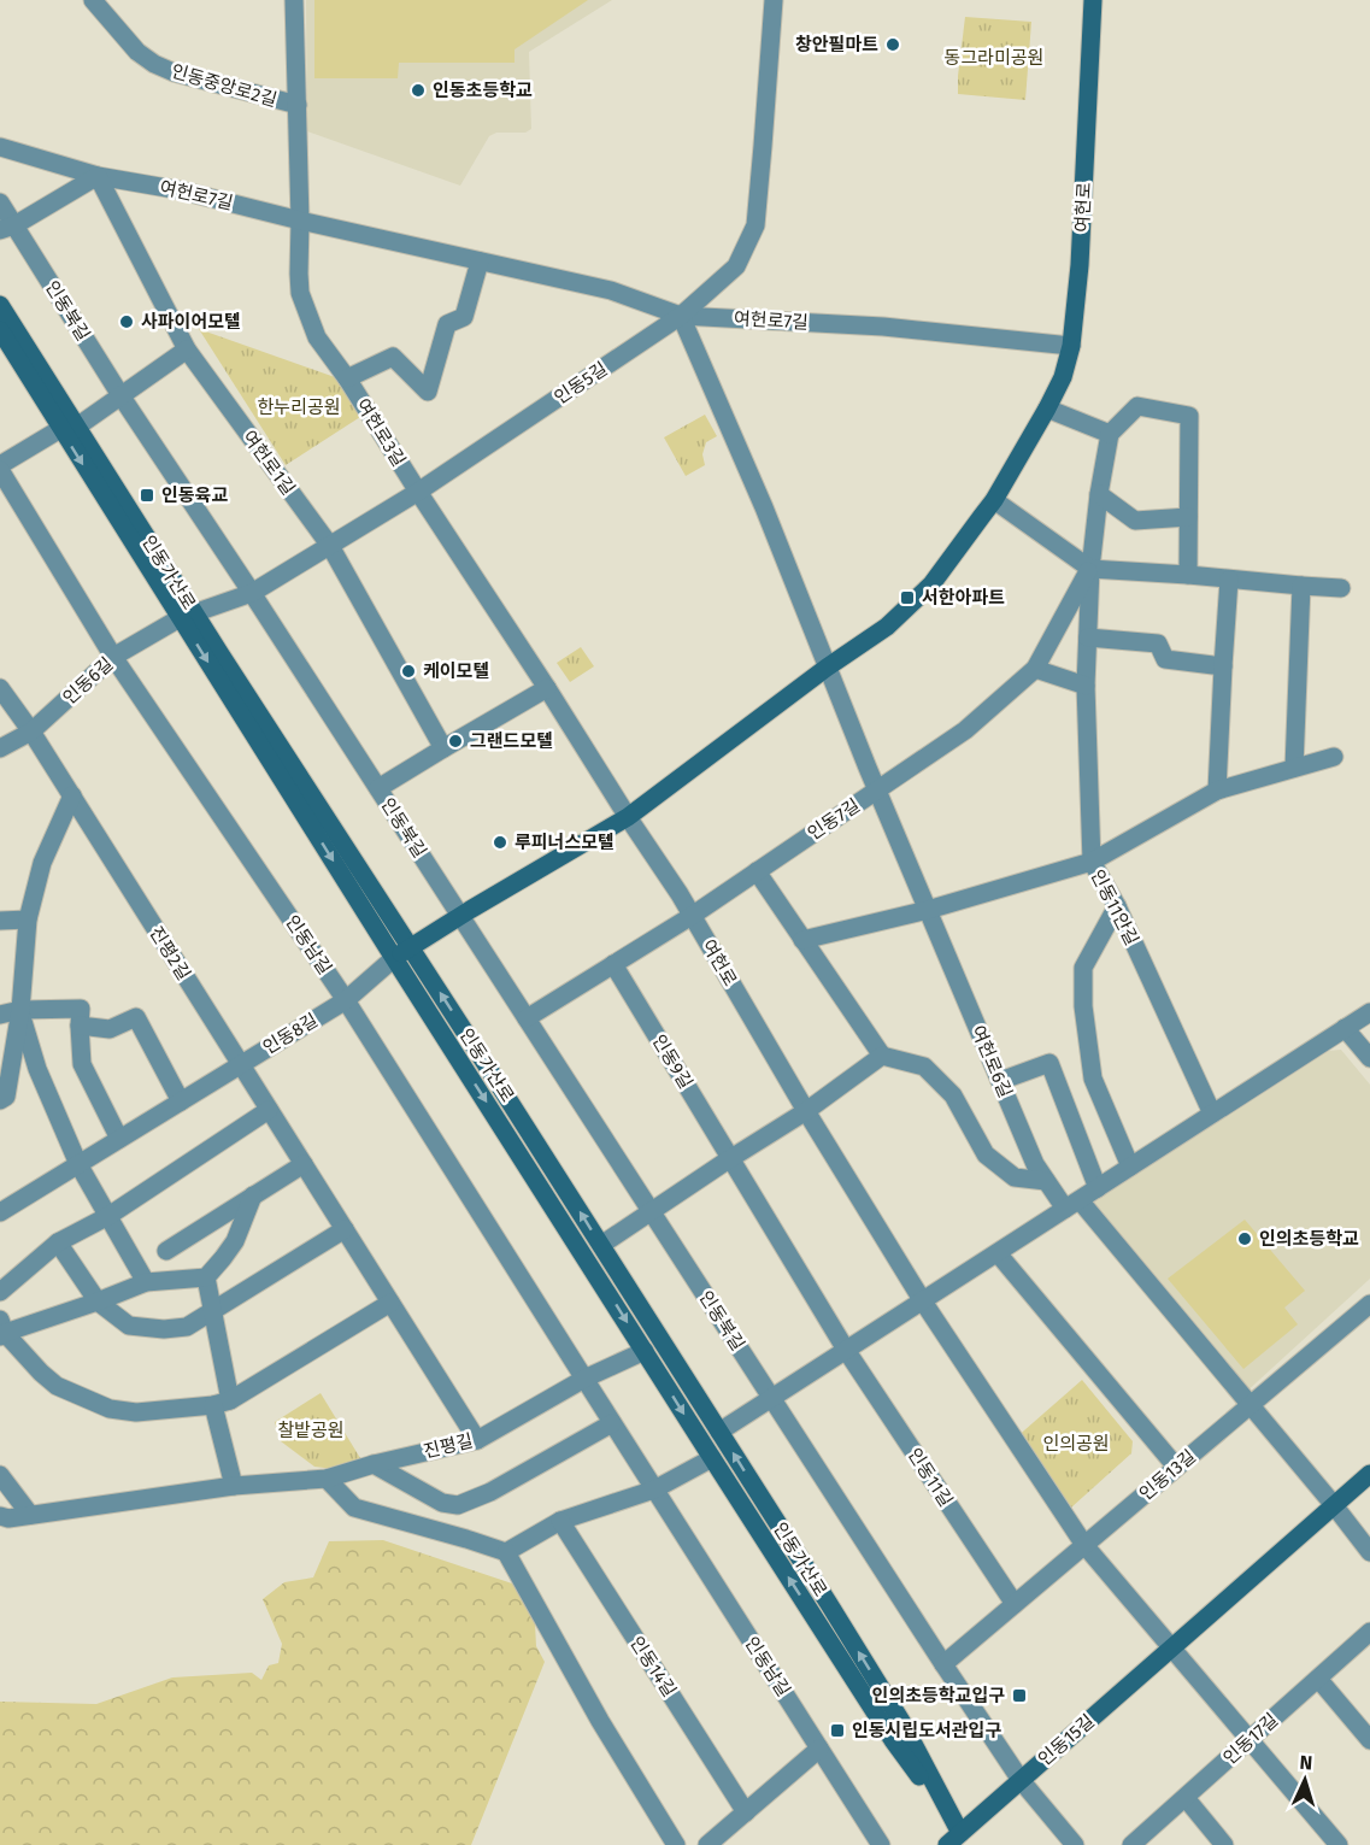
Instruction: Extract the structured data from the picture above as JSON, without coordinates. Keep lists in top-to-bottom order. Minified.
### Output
{"streets":{"main road":["여헌로","인동가산로","인동15길"],"street":["인동중앙로2길","여헌로7길","인동북길","인동5길","여헌로3길","여헌로1길","인동6길","인동7길","인동11안길","인동남길","진평2길","인동8길","인동9길","여헌로6길","진평길","인동13길","인동11길","인동14길","인동17길"]},"crossings":[["인동중앙로2길","여헌로3길"],["여헌로7길","여헌로"],["여헌로7길","인동5길"],["여헌로7길","여헌로3길"],["여헌로7길","여헌로1길"],["여헌로","인동북길"],["여헌로","여헌로3길"],["여헌로","인동가산로"],["여헌로","인동7길"],["여헌로","인동8길"],["여헌로","여헌로6길"],["인동북길","인동5길"],["인동북길","여헌로3길"],["인동북길","여헌로1길"],["인동북길","인동7길"],["인동북길","인동13길"],["인동북길","인동15길"],["인동5길","여헌로3길"],["인동5길","여헌로1길"],["인동5길","인동가산로"],["인동5길","인동6길"],["인동가산로","인동6길"],["인동가산로","인동8길"],["인동가산로","진평길"],["인동가산로","인동15길"],["인동6길","인동남길"],["인동6길","진평2길"],["인동7길","인동11안길"],["인동7길","인동9길"],["인동7길","여헌로6길"],["인동남길","인동8길"],["인동남길","진평길"],["진평2길","인동8길"],["진평2길","진평길"],["인동9길","인동11길"],["인동13길","인동11길"]],"parks":["동그라미공원","한누리공원","찰밭공원","인의공원"],"places":{"other":["창안필마트","인동초등학교","사파이어모텔","케이모텔","그랜드모텔","루피너스모텔","인의초등학교"],"transit":["인동육교","서한아파트","인의초등학교입구","인동시립도서관입구"]},"north":"top"}
